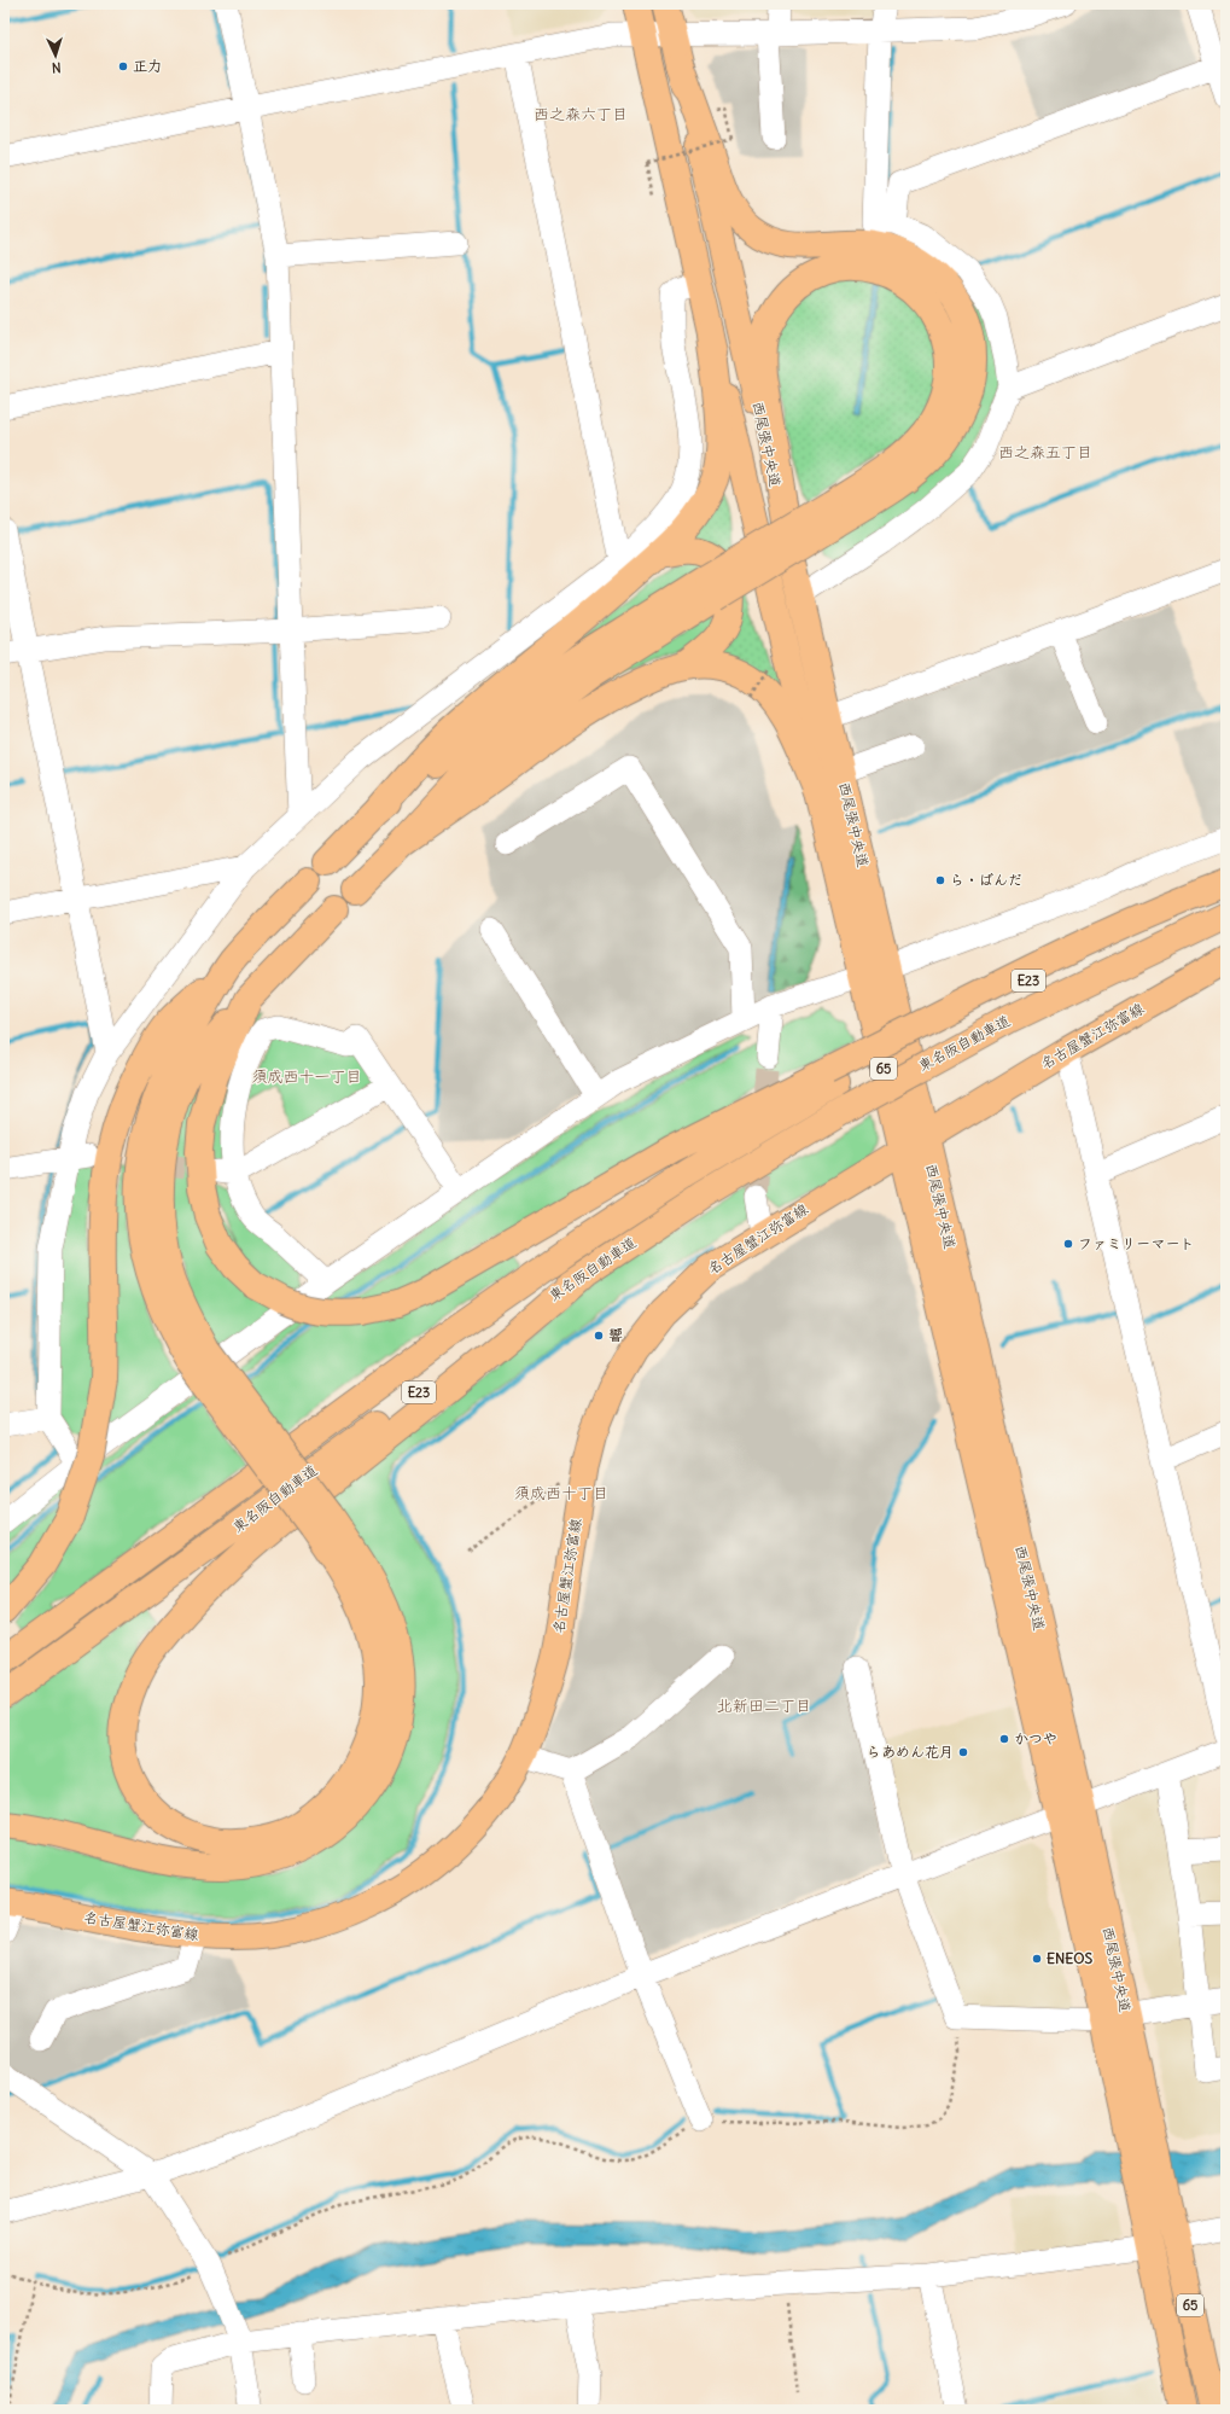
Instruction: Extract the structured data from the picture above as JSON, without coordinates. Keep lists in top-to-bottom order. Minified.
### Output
{"streets":{"main road":["西尾張中央道","E23","名古屋蟹江弥富線","東名阪自動車道","65"]},"crossings":[["西尾張中央道","名古屋蟹江弥富線"]],"districts":["西之森六丁目","西之森五丁目","須成西十一丁目","須成西十丁目","北新田二丁目"],"places":["正力","ら・ばんだ","ファミリーマート","響","かつや","らあめん花月","ENEOS"],"north":"bottom"}
